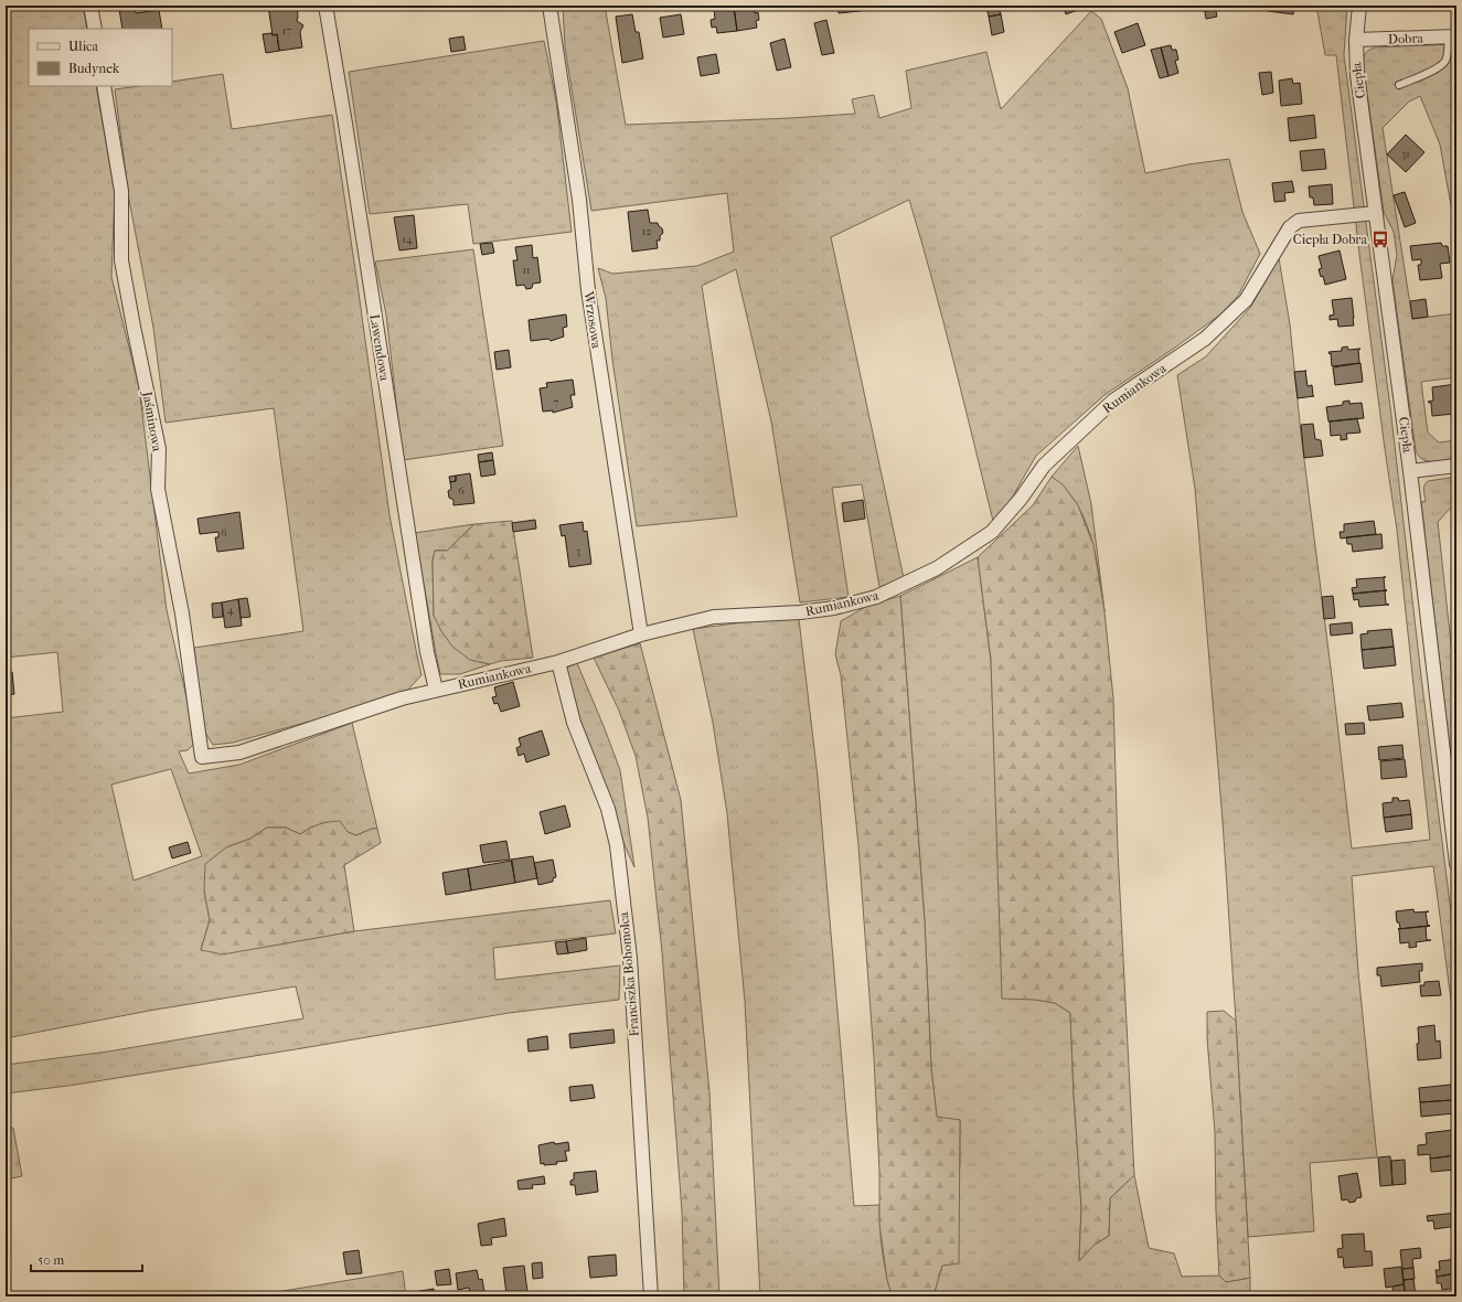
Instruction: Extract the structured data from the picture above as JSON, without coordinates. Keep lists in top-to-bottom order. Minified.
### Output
{"streets":{"street":["Dobra","Ciepła","Wrzosowa","Lawendowa","Rumiankowa","Jaśminowa","Franciszka Bohomolca"]},"crossings":[["Dobra","Ciepła"],["Ciepła","Rumiankowa"],["Wrzosowa","Rumiankowa"],["Lawendowa","Rumiankowa"],["Rumiankowa","Jaśminowa"],["Rumiankowa","Franciszka Bohomolca"]],"places":{"bus stop":["Ciepła Dobra"]},"house_numbers":["17","31","12","14","11","7","6","6","3","4"],"legend":["Ulica","Budynek"],"scale_bar":"50 m"}
